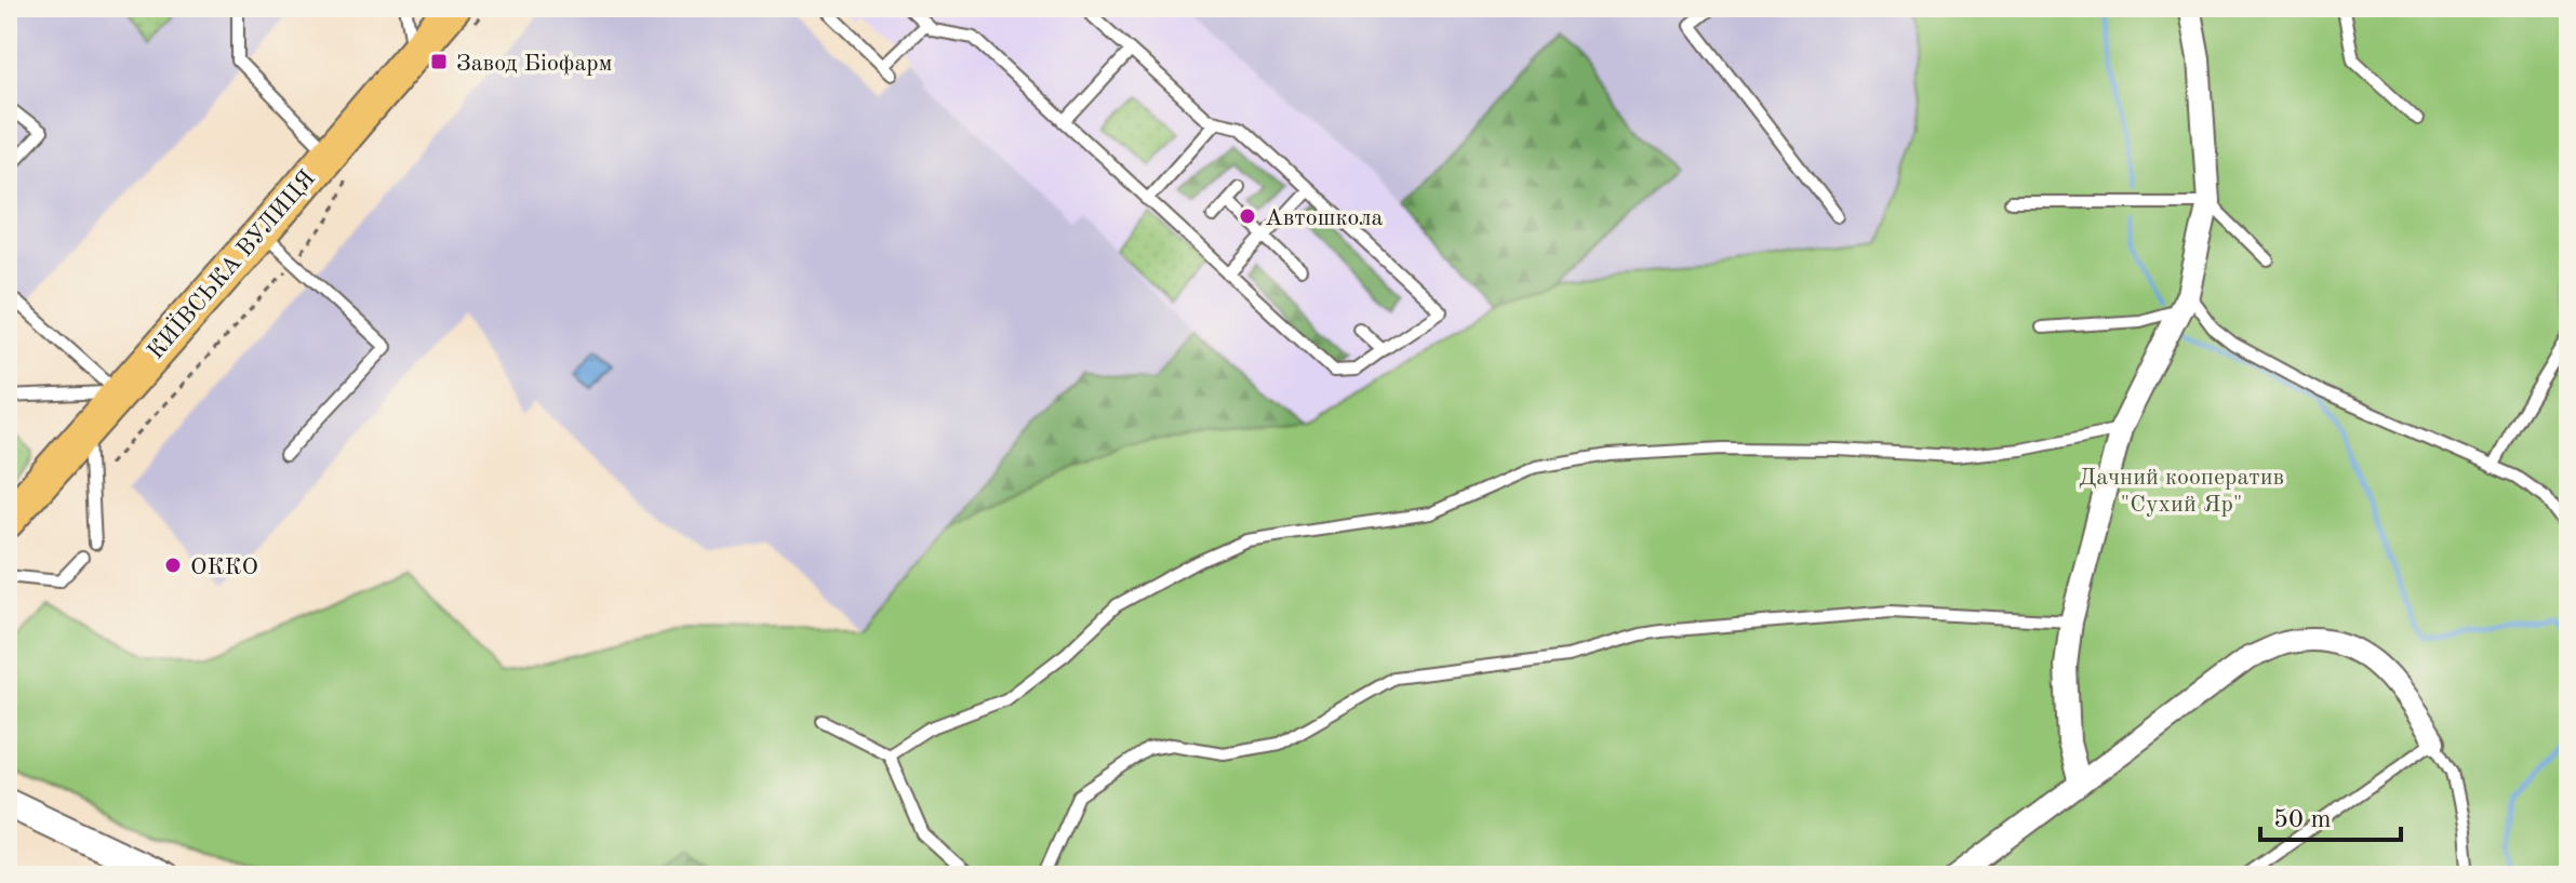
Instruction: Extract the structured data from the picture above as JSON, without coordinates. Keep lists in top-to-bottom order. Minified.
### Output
{"streets":{"main road":["КИЇВСЬКА ВУЛИЦЯ"]},"parks":["Дачний кооператив \"Сухий Яр\""],"places":{"transit":["Завод Біофарм"],"other":["Автошкола","ОККО"]},"scale_bar":"50 m"}
